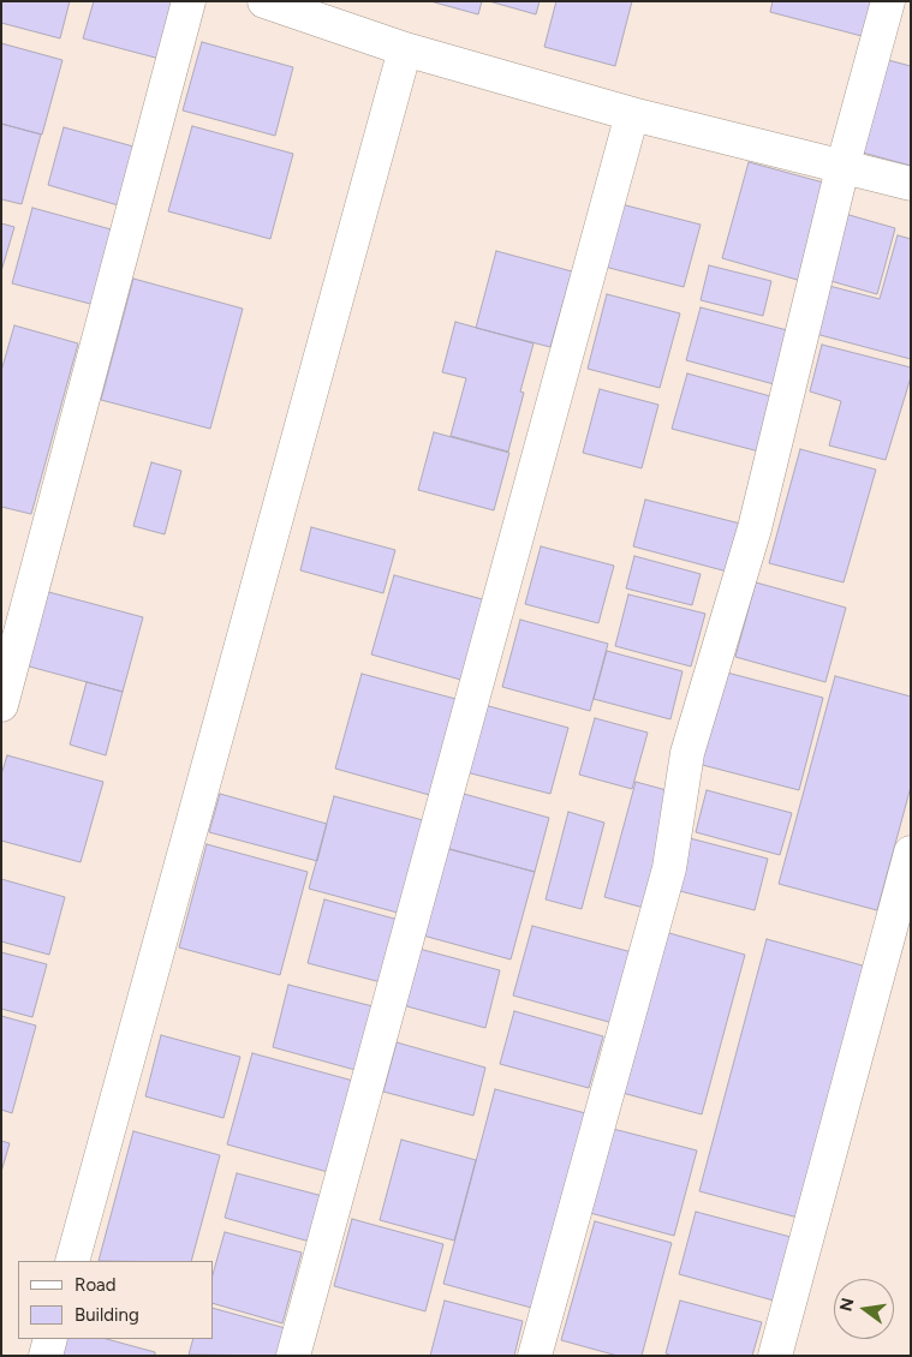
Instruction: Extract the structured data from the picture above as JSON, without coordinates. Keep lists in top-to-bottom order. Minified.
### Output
{"legend":["Road","Building"],"north":"left"}
